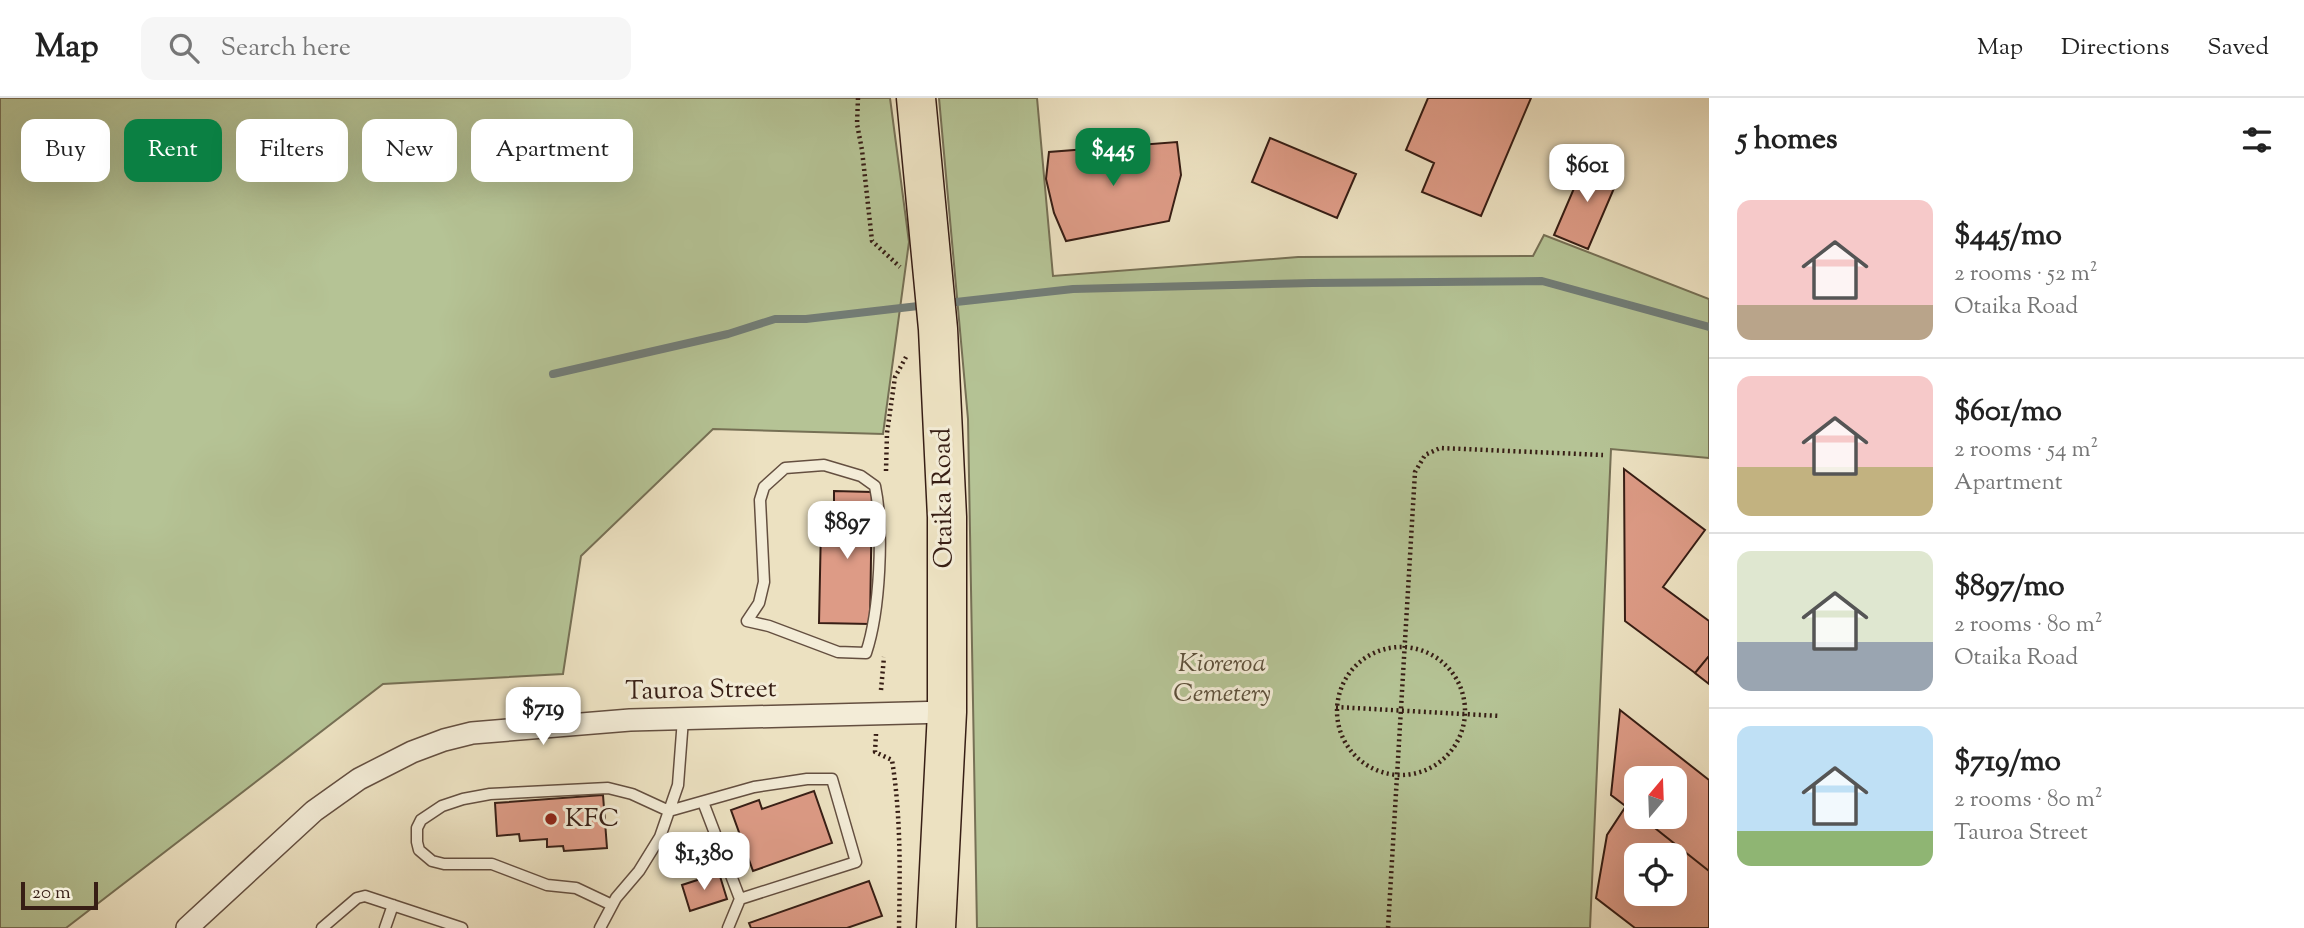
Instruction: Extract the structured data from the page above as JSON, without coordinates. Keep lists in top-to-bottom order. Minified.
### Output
{"streets":{"highway":["Otaika Road"],"street":["Tauroa Street"]},"crossings":[["Otaika Road","Tauroa Street"]],"parks":["Kioreroa Cemetery"],"places":["KFC"],"scale_bar":"20 m","north":"top","page":{"header":"Map","search":"Search here","nav":["Map","Directions","Saved"],"heading":"5 homes","chip":["Buy","Rent","Filters","New","Apartment"],"price":["$445","$601","$897","$719","$1,380"],"list":[{"name":"$445/mo","note":"2 rooms · 52 m² · Otaika Road"},{"name":"$601/mo","note":"2 rooms · 54 m² · Apartment"},{"name":"$897/mo","note":"2 rooms · 80 m² · Otaika Road"},{"name":"$719/mo","note":"2 rooms · 80 m² · Tauroa Street"}],"scale":"20 m"}}
